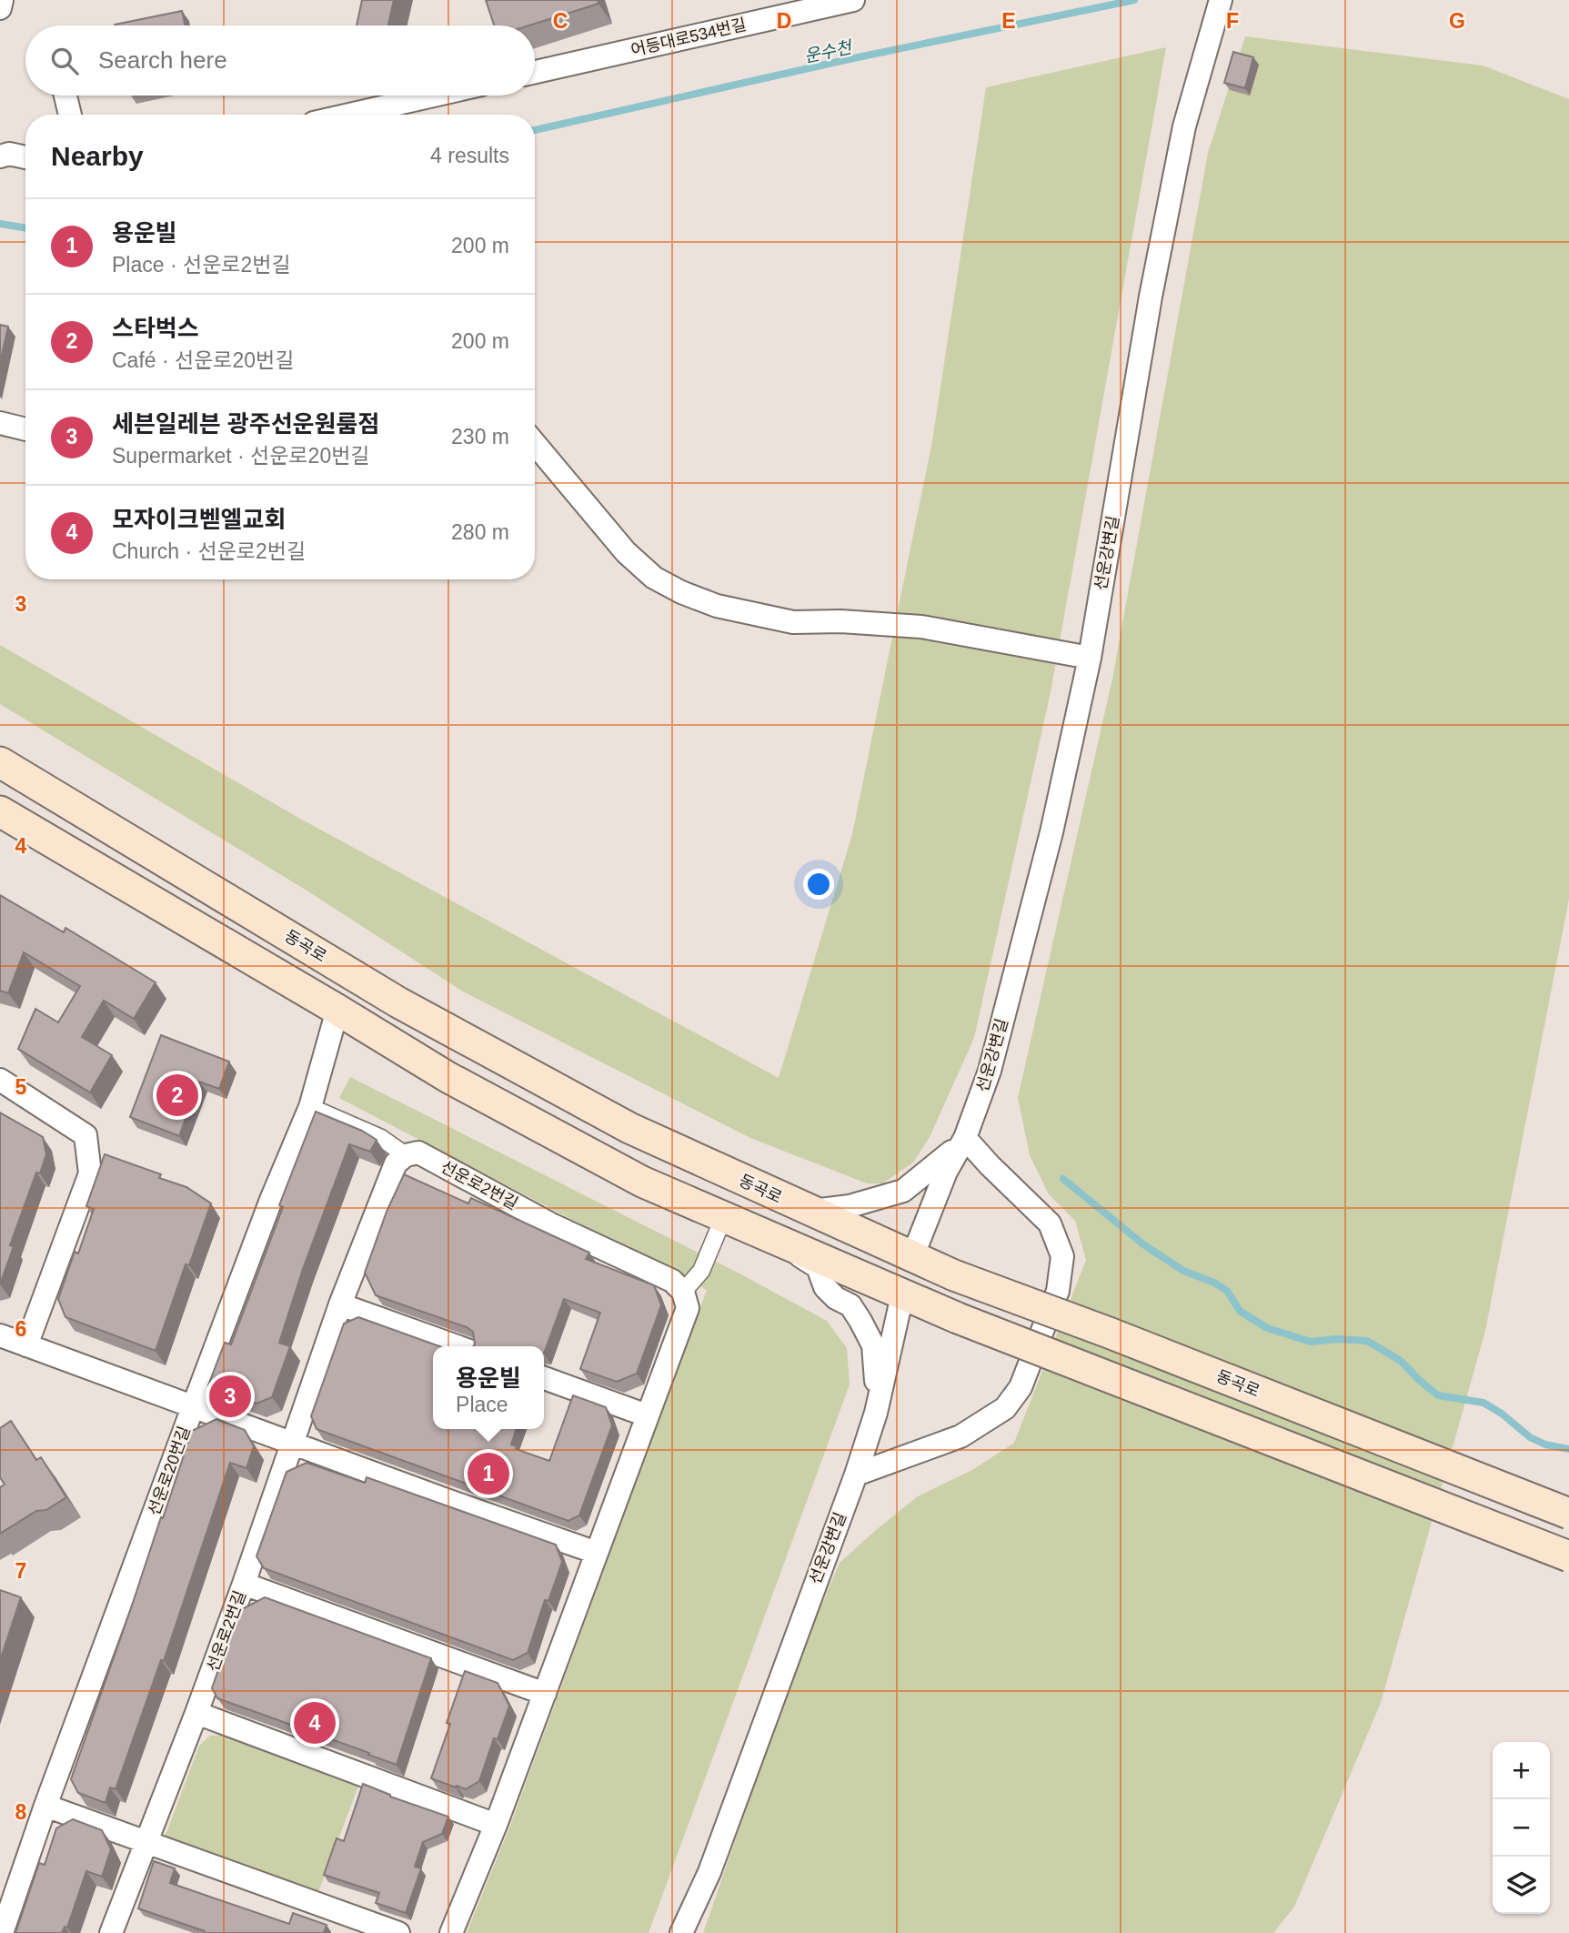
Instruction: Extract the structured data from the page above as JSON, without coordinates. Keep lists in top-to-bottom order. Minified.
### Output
{"streets":{"main road":["동곡로"],"street":["어등대로534번길","선운강변길","선운로2번길","선운로20번길"]},"water":["운수천"],"page":{"search":"Search here","heading":["Nearby","4 results"],"list":[{"mark":"1","name":"용운빌","note":"Place · 선운로2번길","value":"200 m"},{"mark":"2","name":"스타벅스","note":"Café · 선운로20번길","value":"200 m"},{"mark":"3","name":"세븐일레븐 광주선운원룸점","note":"Supermarket · 선운로20번길","value":"230 m"},{"mark":"4","name":"모자이크벧엘교회","note":"Church · 선운로2번길","value":"280 m"}],"pins":["2","3","1","4"],"popup":["용운빌","Place"],"map_buttons":["+","−"]},"grid":{"columns":["C","D","E","F","G"],"rows":["3","4","5","6","7","8"]}}
